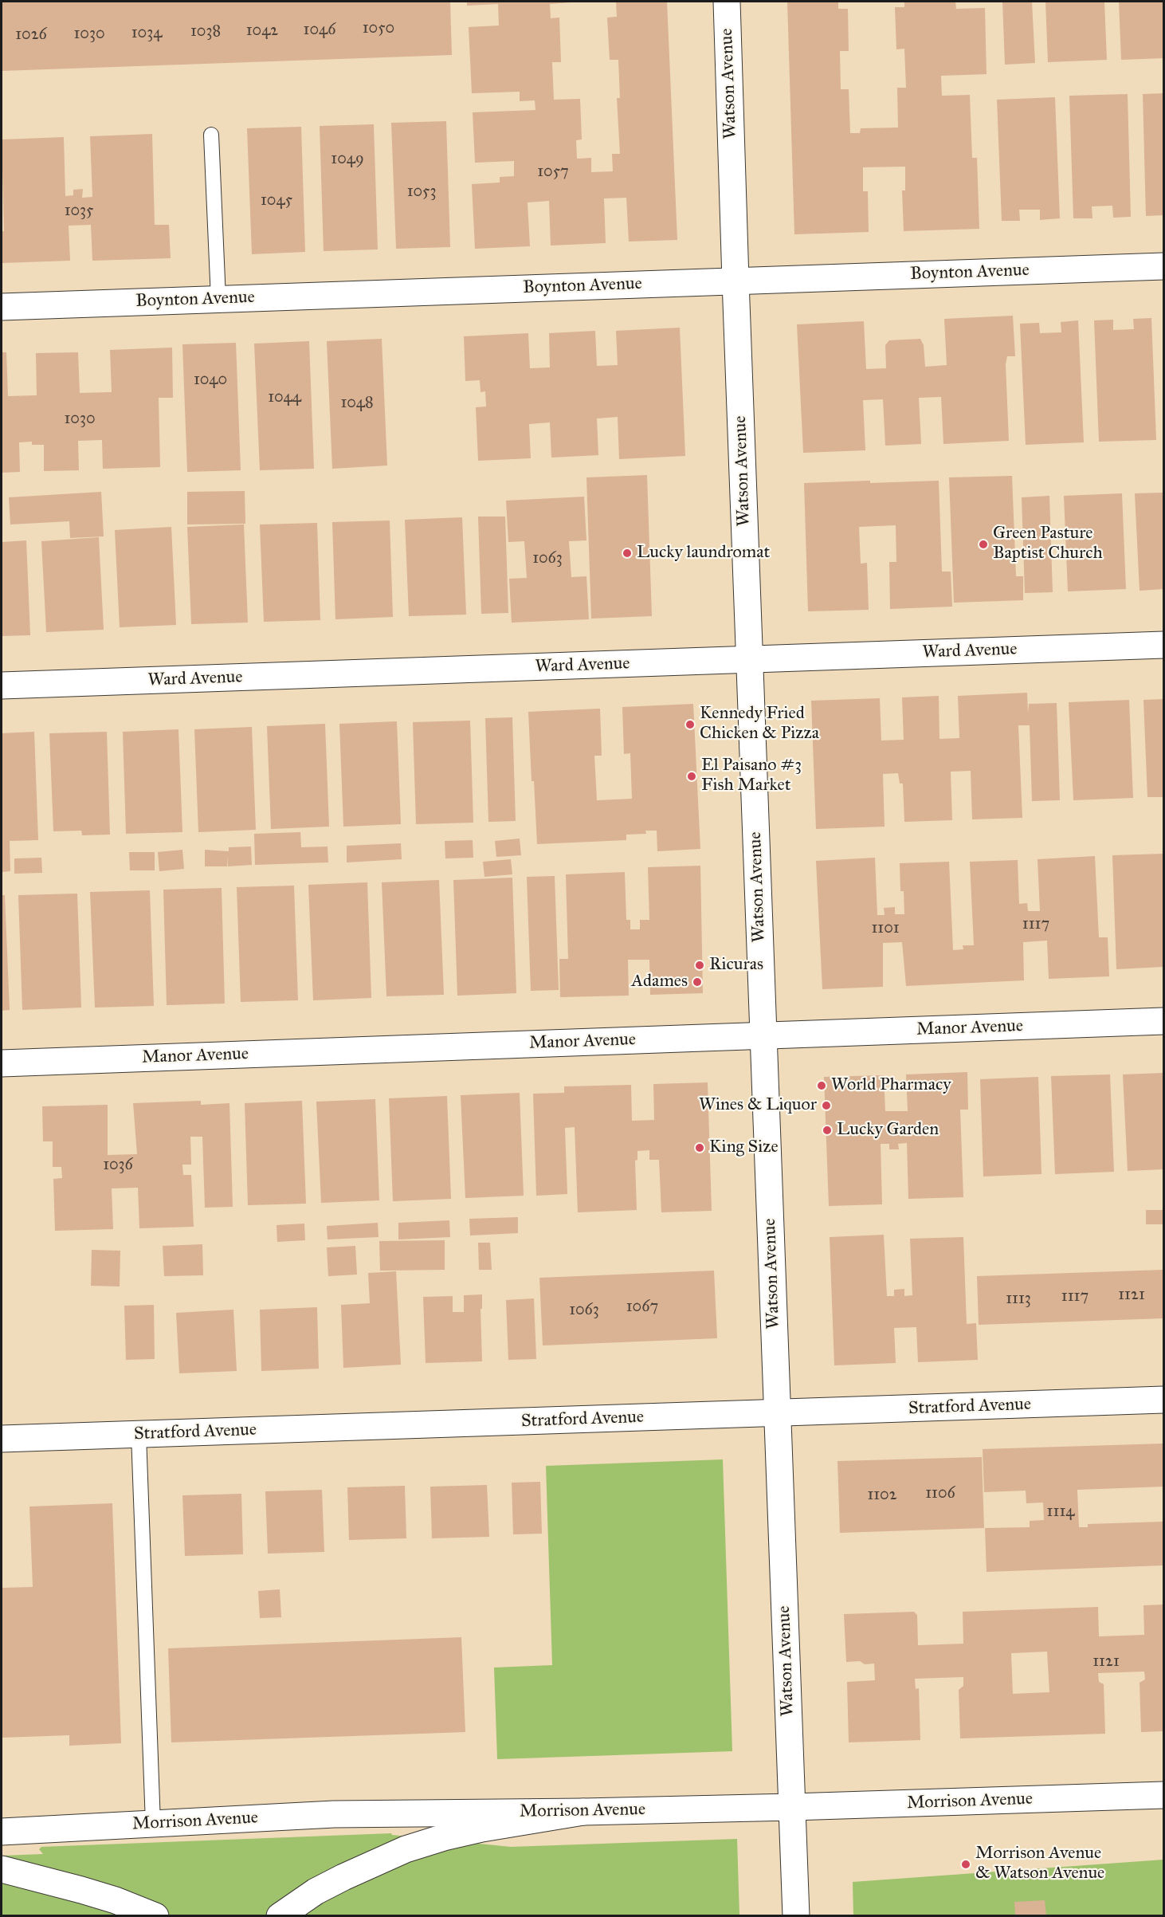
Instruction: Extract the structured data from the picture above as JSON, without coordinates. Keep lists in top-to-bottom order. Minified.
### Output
{"streets":{"main road":["Watson Avenue","Boynton Avenue","Ward Avenue","Manor Avenue","Stratford Avenue","Morrison Avenue"]},"crossings":[["Watson Avenue","Boynton Avenue"],["Watson Avenue","Ward Avenue"],["Watson Avenue","Manor Avenue"],["Watson Avenue","Stratford Avenue"],["Watson Avenue","Morrison Avenue"]],"places":["Green Pasture Baptist Church","Lucky laundromat","Kennedy Fried Chicken & Pizza","El Paisano #3 Fish Market","Ricuras","Adames","World Pharmacy","Wines & Liquor","Lucky Garden","King Size","Morrison Avenue & Watson Avenue"],"house_numbers":["1050","1046","1042","1038","1034","1030","1026","1049","1057","1053","1045","1035","1040","1044","1048","1030","1063","1117","1101","1036","1121","1117","1113","1067","1063","1106","1102","1114","1121"]}
